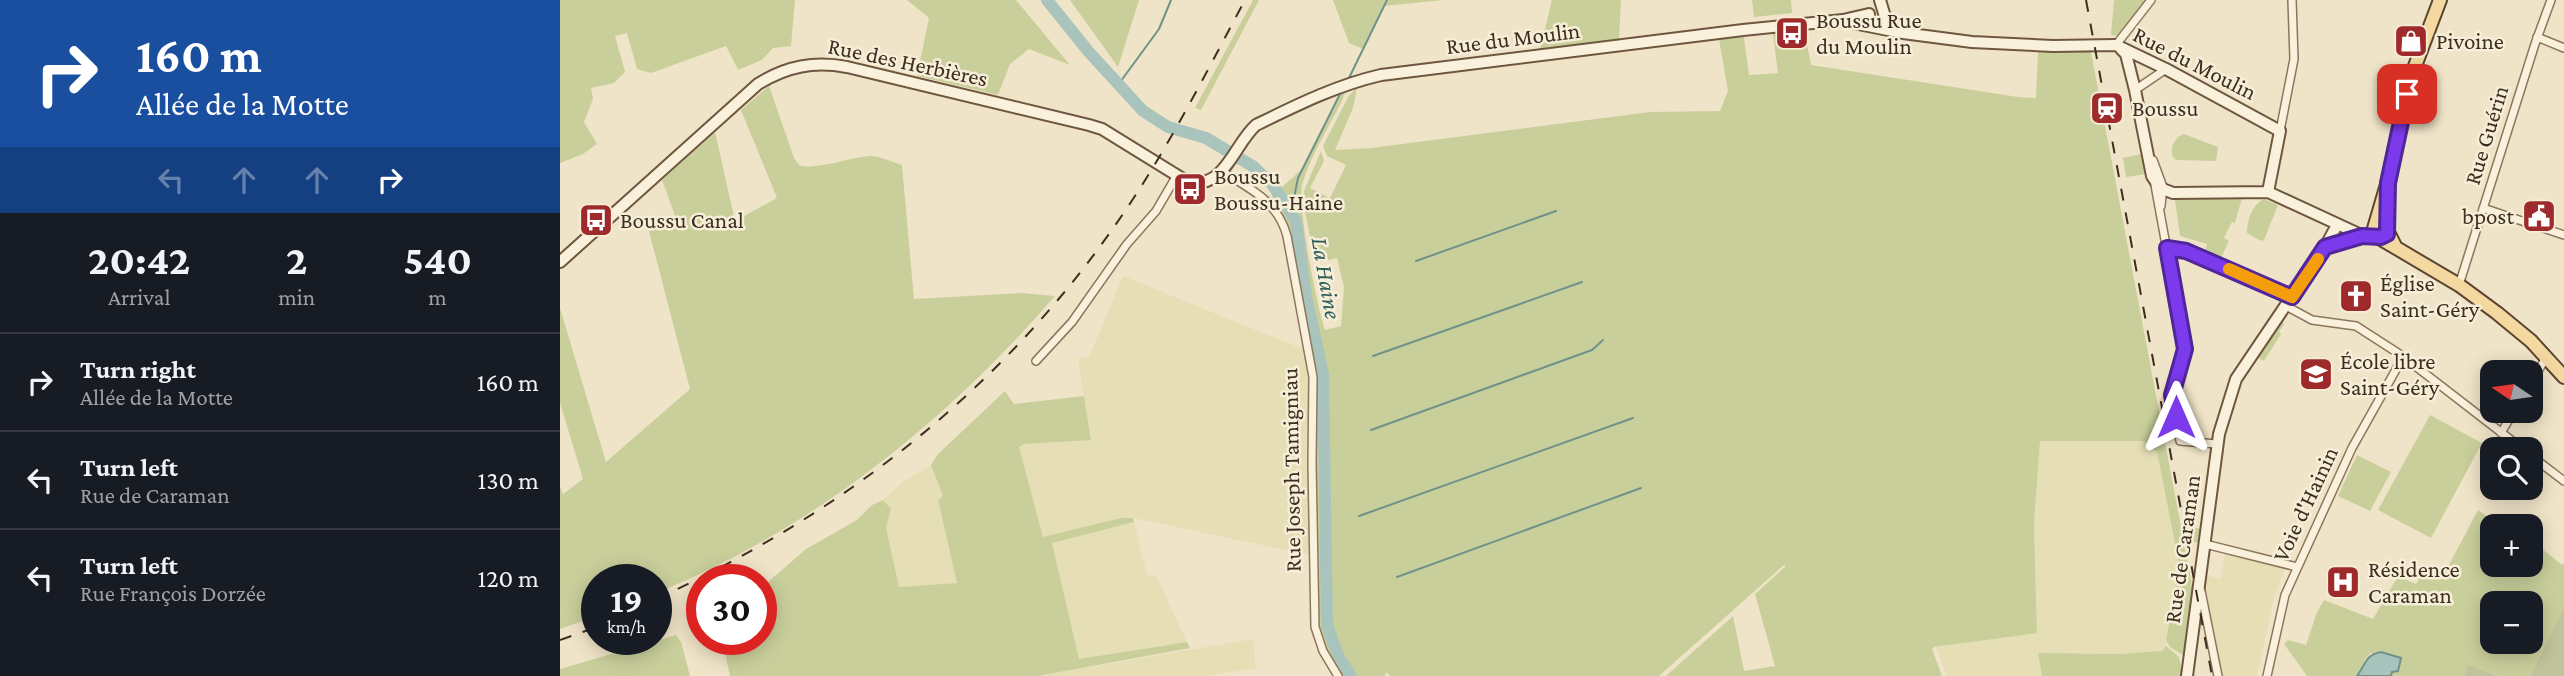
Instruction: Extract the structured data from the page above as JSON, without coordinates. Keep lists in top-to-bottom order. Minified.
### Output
{"streets":{"street":["Rue du Moulin","Rue des Herbières","Rue Guérin","Rue Joseph Tamigniau","Voie d'Hainin","Rue de Caraman"]},"crossings":[["Rue du Moulin","Rue Joseph Tamigniau"]],"water":["La Haine"],"places":{"bus stop":["Boussu Rue du Moulin","Boussu Boussu-Haine","Boussu Canal"],"shop":["Pivoine"],"station":["Boussu"],"public building":["bpost"],"church":["Église Saint-Géry"],"school or university":["École libre Saint-Géry"],"hospital":["Résidence Caraman"]},"north":"left","page":{"turn":["160 m","Allée de la Motte"],"eta":["20:42","Arrival","2","min","540","m"],"list":[{"name":"Turn right","note":"Allée de la Motte","value":"160 m"},{"name":"Turn left","note":"Rue de Caraman","value":"130 m"},{"name":"Turn left","note":"Rue François Dorzée","value":"120 m"}],"map_buttons":["+","−"],"speed":"19 km/h","limit":"30"}}
